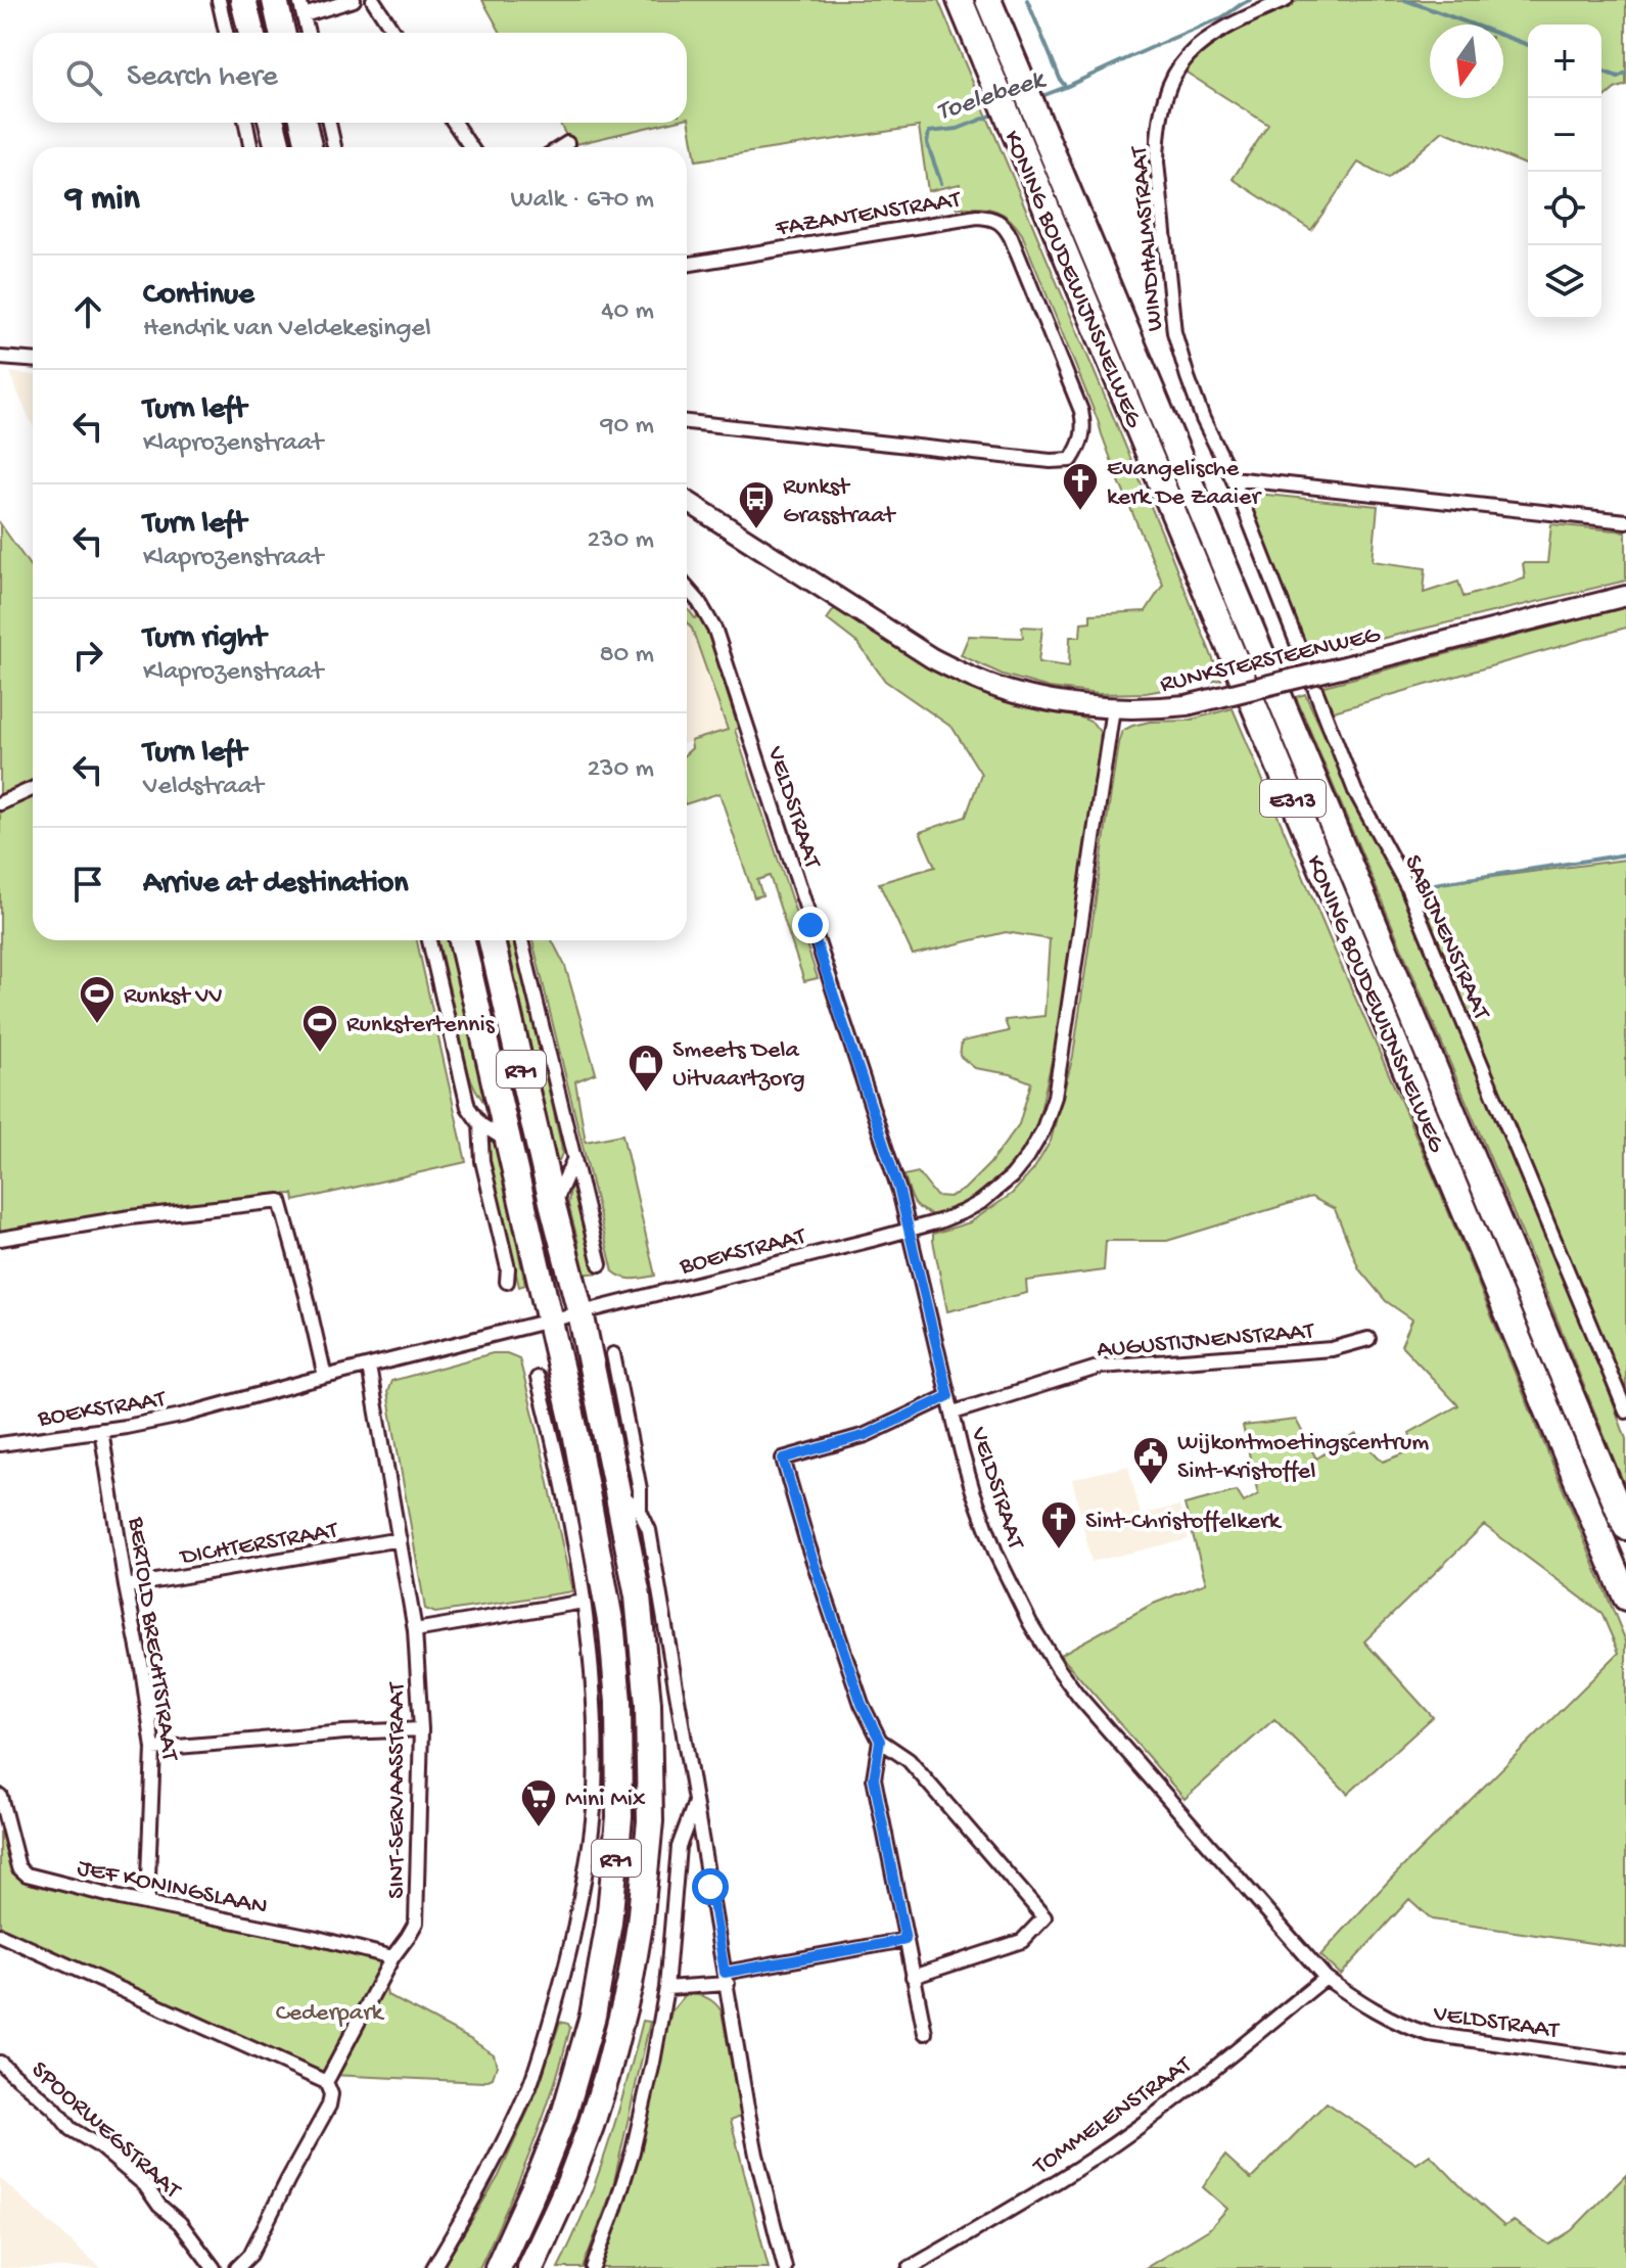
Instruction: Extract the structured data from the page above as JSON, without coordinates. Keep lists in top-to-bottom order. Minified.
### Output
{"streets":{"highway":["KONING BOUDEWIJNSNELWEG","E313","R71"],"street":["FAZANTENSTRAAT","WINDHALMSTRAAT","RUNKSTERSTEENWEG","VELDSTRAAT","SABIJNENSTRAAT","BOEKSTRAAT","AUGUSTIJNENSTRAAT","DICHTERSTRAAT","BERTOLD BRECHTSTRAAT","SINT-SERVAASSTRAAT","JEF KONINGSLAAN","TOMMELENSTRAAT","SPOORWEGSTRAAT"]},"crossings":[["WINDHALMSTRAAT","SABIJNENSTRAAT"],["RUNKSTERSTEENWEG","BOEKSTRAAT"],["VELDSTRAAT","BOEKSTRAAT"],["VELDSTRAAT","AUGUSTIJNENSTRAAT"],["VELDSTRAAT","TOMMELENSTRAAT"],["R71","BOEKSTRAAT"],["BOEKSTRAAT","BERTOLD BRECHTSTRAAT"],["BOEKSTRAAT","SINT-SERVAASSTRAAT"],["DICHTERSTRAAT","BERTOLD BRECHTSTRAAT"],["DICHTERSTRAAT","SINT-SERVAASSTRAAT"],["BERTOLD BRECHTSTRAAT","JEF KONINGSLAAN"],["SINT-SERVAASSTRAAT","JEF KONINGSLAAN"]],"water":["Toelebeek"],"parks":["Cederpark"],"places":{"church":["Evangelische kerk De Zaaier","Sint-Christoffelkerk"],"bus stop":["Runkst Grasstraat"],"sports":["Runkst VV","Runkstertennis"],"shop":["Smeets Dela Uitvaartzorg"],"public building":["Wijkontmoetingscentrum Sint-Kristoffel"],"supermarket":["Mini Mix"]},"north":"bottom","page":{"map_buttons":["+","−"],"search":"Search here","heading":["9 min","Walk · 670 m"],"list":[["Continue","Hendrik van Veldekesingel","40 m"],["Turn left","Klaprozenstraat","90 m"],["Turn left","Klaprozenstraat","230 m"],["Turn right","Klaprozenstraat","80 m"],["Turn left","Veldstraat","230 m"],"Arrive at destination"]}}
